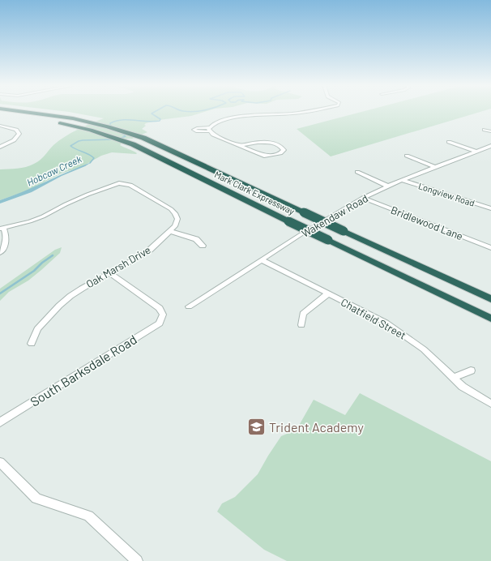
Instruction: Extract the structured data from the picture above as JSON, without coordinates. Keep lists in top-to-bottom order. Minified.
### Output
{"streets":{"highway":["Mark Clark Expressway"],"street":["Longview Road","Wakendaw Road","Bridlewood Lane","Oak Marsh Drive","Chatfield Street","South Barksdale Road"]},"crossings":[["Longview Road","Wakendaw Road"],["Wakendaw Road","Bridlewood Lane"],["Wakendaw Road","Chatfield Street"],["Oak Marsh Drive","South Barksdale Road"]],"water":["Hobcaw Creek"],"places":{"school or university":["Trident Academy"]}}
